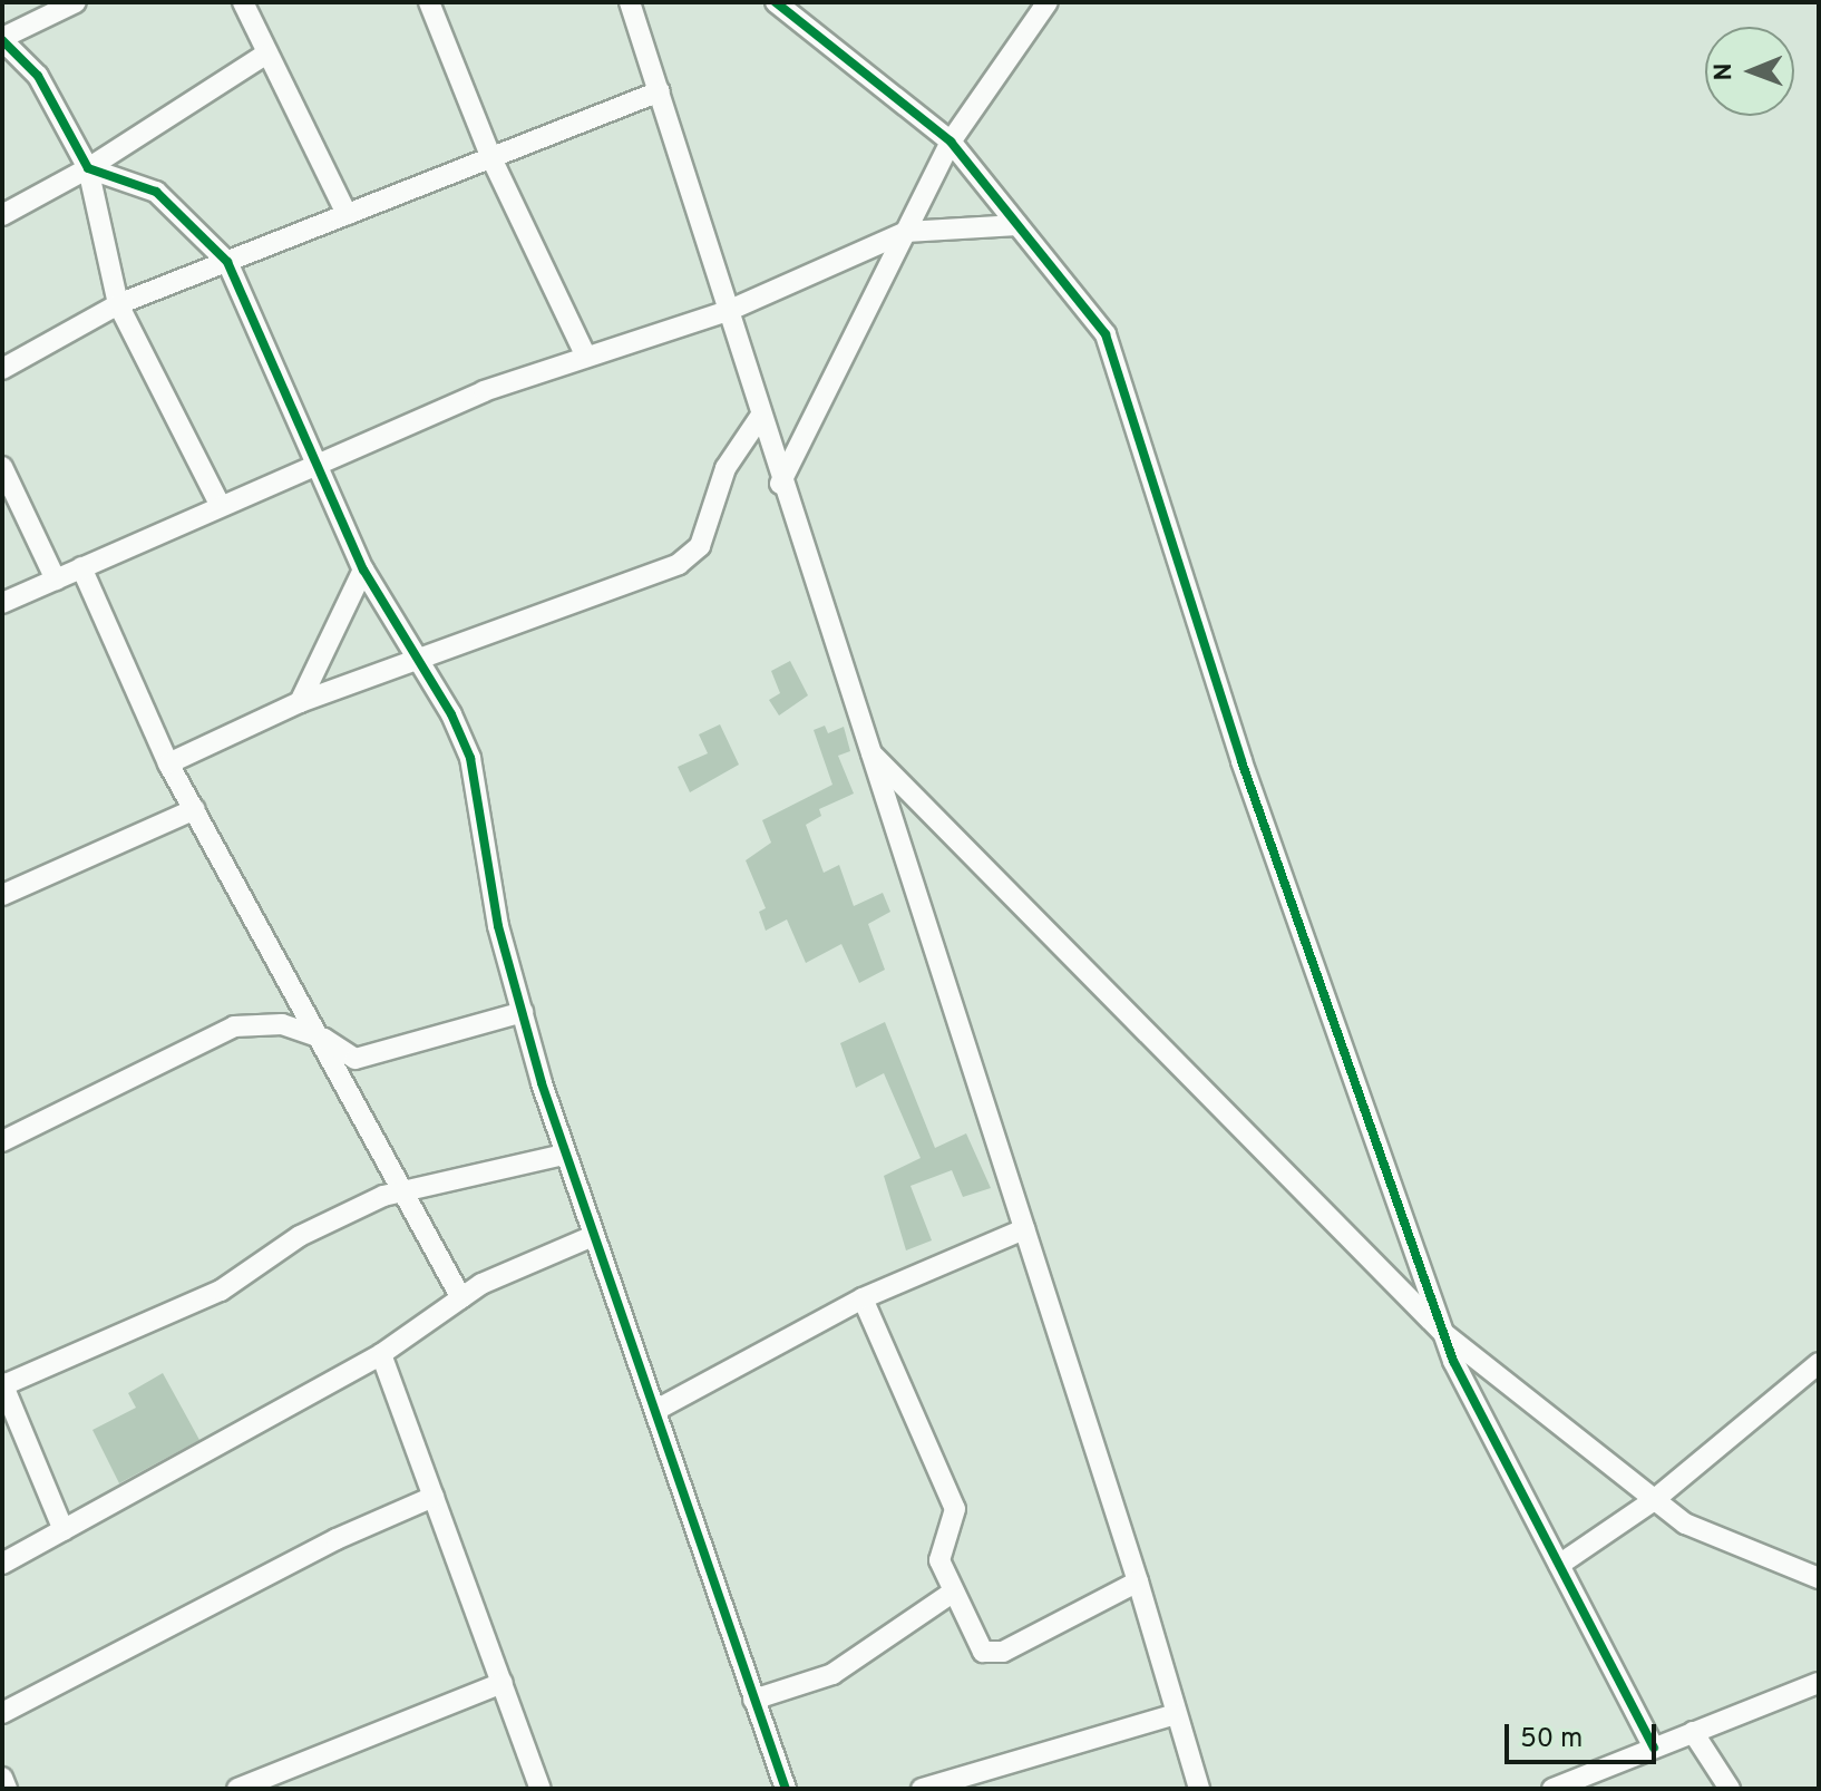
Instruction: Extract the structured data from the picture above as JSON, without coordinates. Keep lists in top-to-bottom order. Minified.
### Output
{"scale_bar":"50 m","north":"left"}
